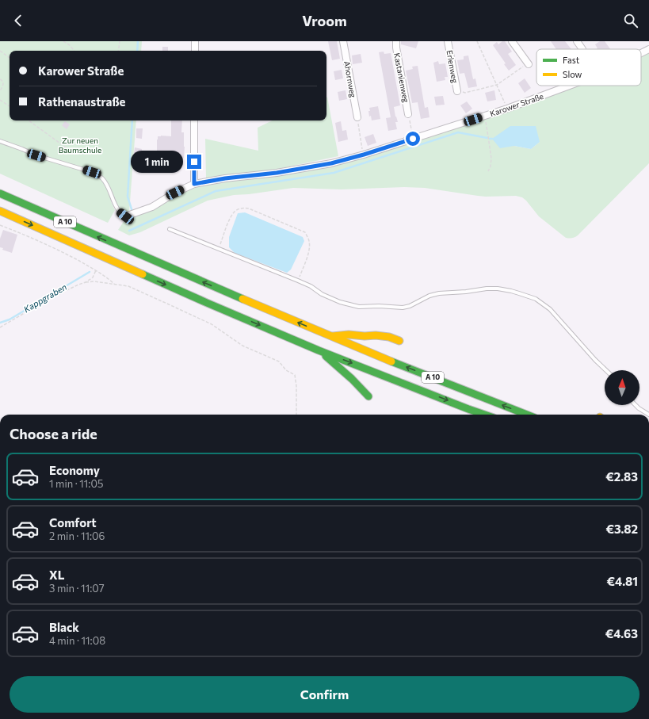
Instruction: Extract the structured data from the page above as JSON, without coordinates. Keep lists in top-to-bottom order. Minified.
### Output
{"streets":{"highway":["A 10"],"street":["Erlenweg","Kastanienweg","Ahornweg","Karower Straße"]},"water":["Kappgraben"],"parks":["Zur neuen Baumschule"],"legend":["Fast","Slow"],"north":"top","page":{"header":"Vroom","banner":["Karower Straße","Rathenaustraße"],"bubble":"1 min","heading":"Choose a ride","list":[{"name":"Economy","note":"1 min · 11:05","value":"€2.83"},{"name":"Comfort","note":"2 min · 11:06","value":"€3.82"},{"name":"XL","note":"3 min · 11:07","value":"€4.81"},{"name":"Black","note":"4 min · 11:08","value":"€4.63"}],"buttons":"Confirm"}}
